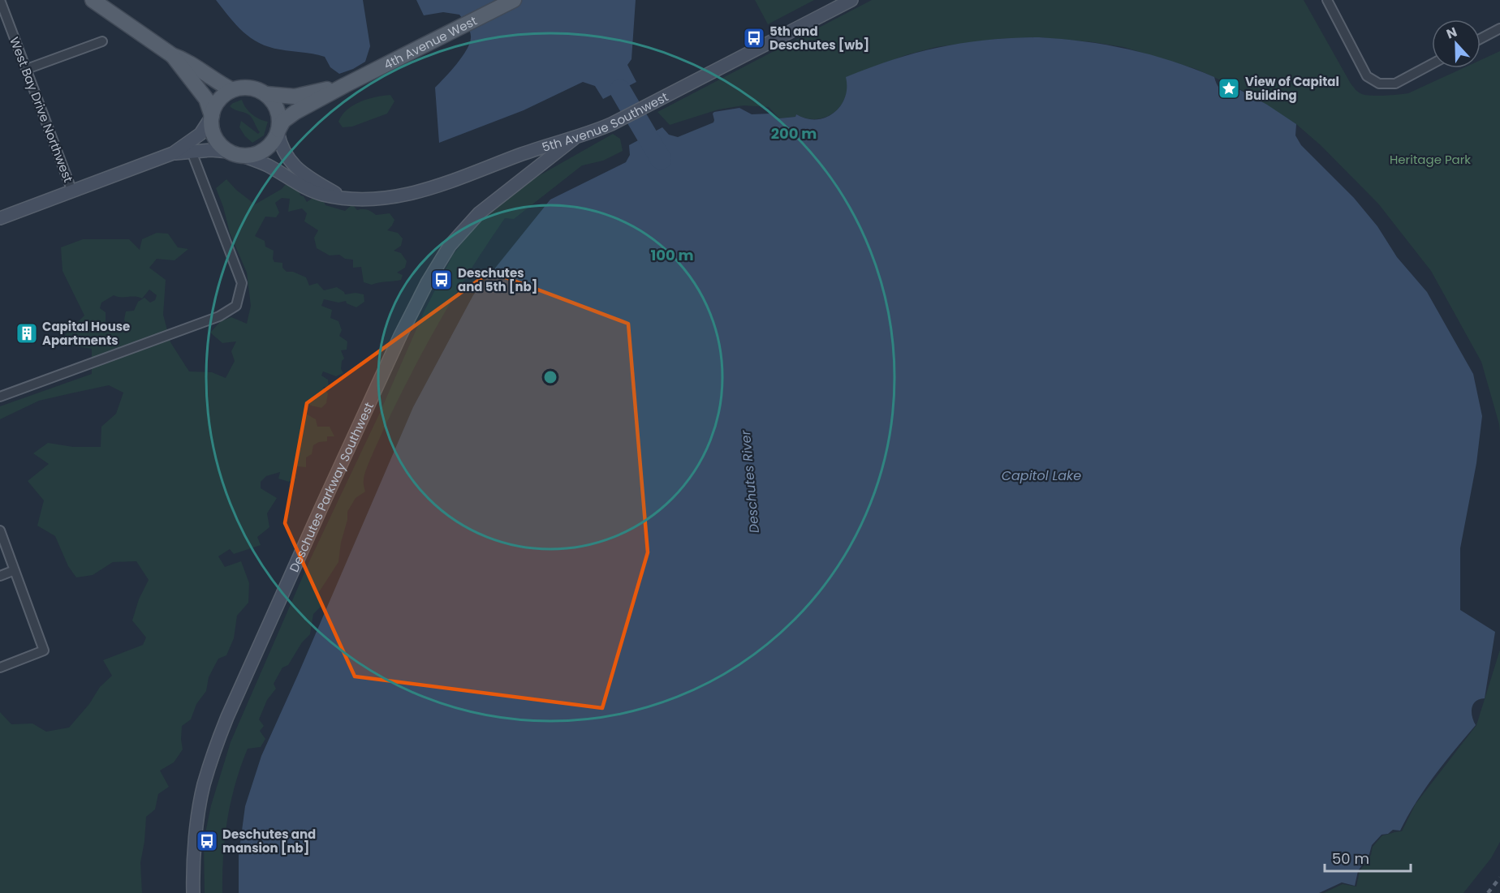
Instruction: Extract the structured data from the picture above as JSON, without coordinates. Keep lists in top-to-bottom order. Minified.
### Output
{"streets":{"main road":["4th Avenue West"],"street":["West Bay Drive Northwest","5th Avenue Southwest","Deschutes Parkway Southwest"]},"crossings":[["5th Avenue Southwest","Deschutes Parkway Southwest"]],"water":["Capitol Lake","Deschutes River"],"parks":["Heritage Park"],"places":{"bus stop":["5th and Deschutes [wb]","Deschutes and 5th [nb]","Deschutes and mansion [nb]"],"place":["View of Capital Building"],"building":["Capital House Apartments"]},"scale_bar":"50 m","north":"top","rings":["200 m","100 m"]}
